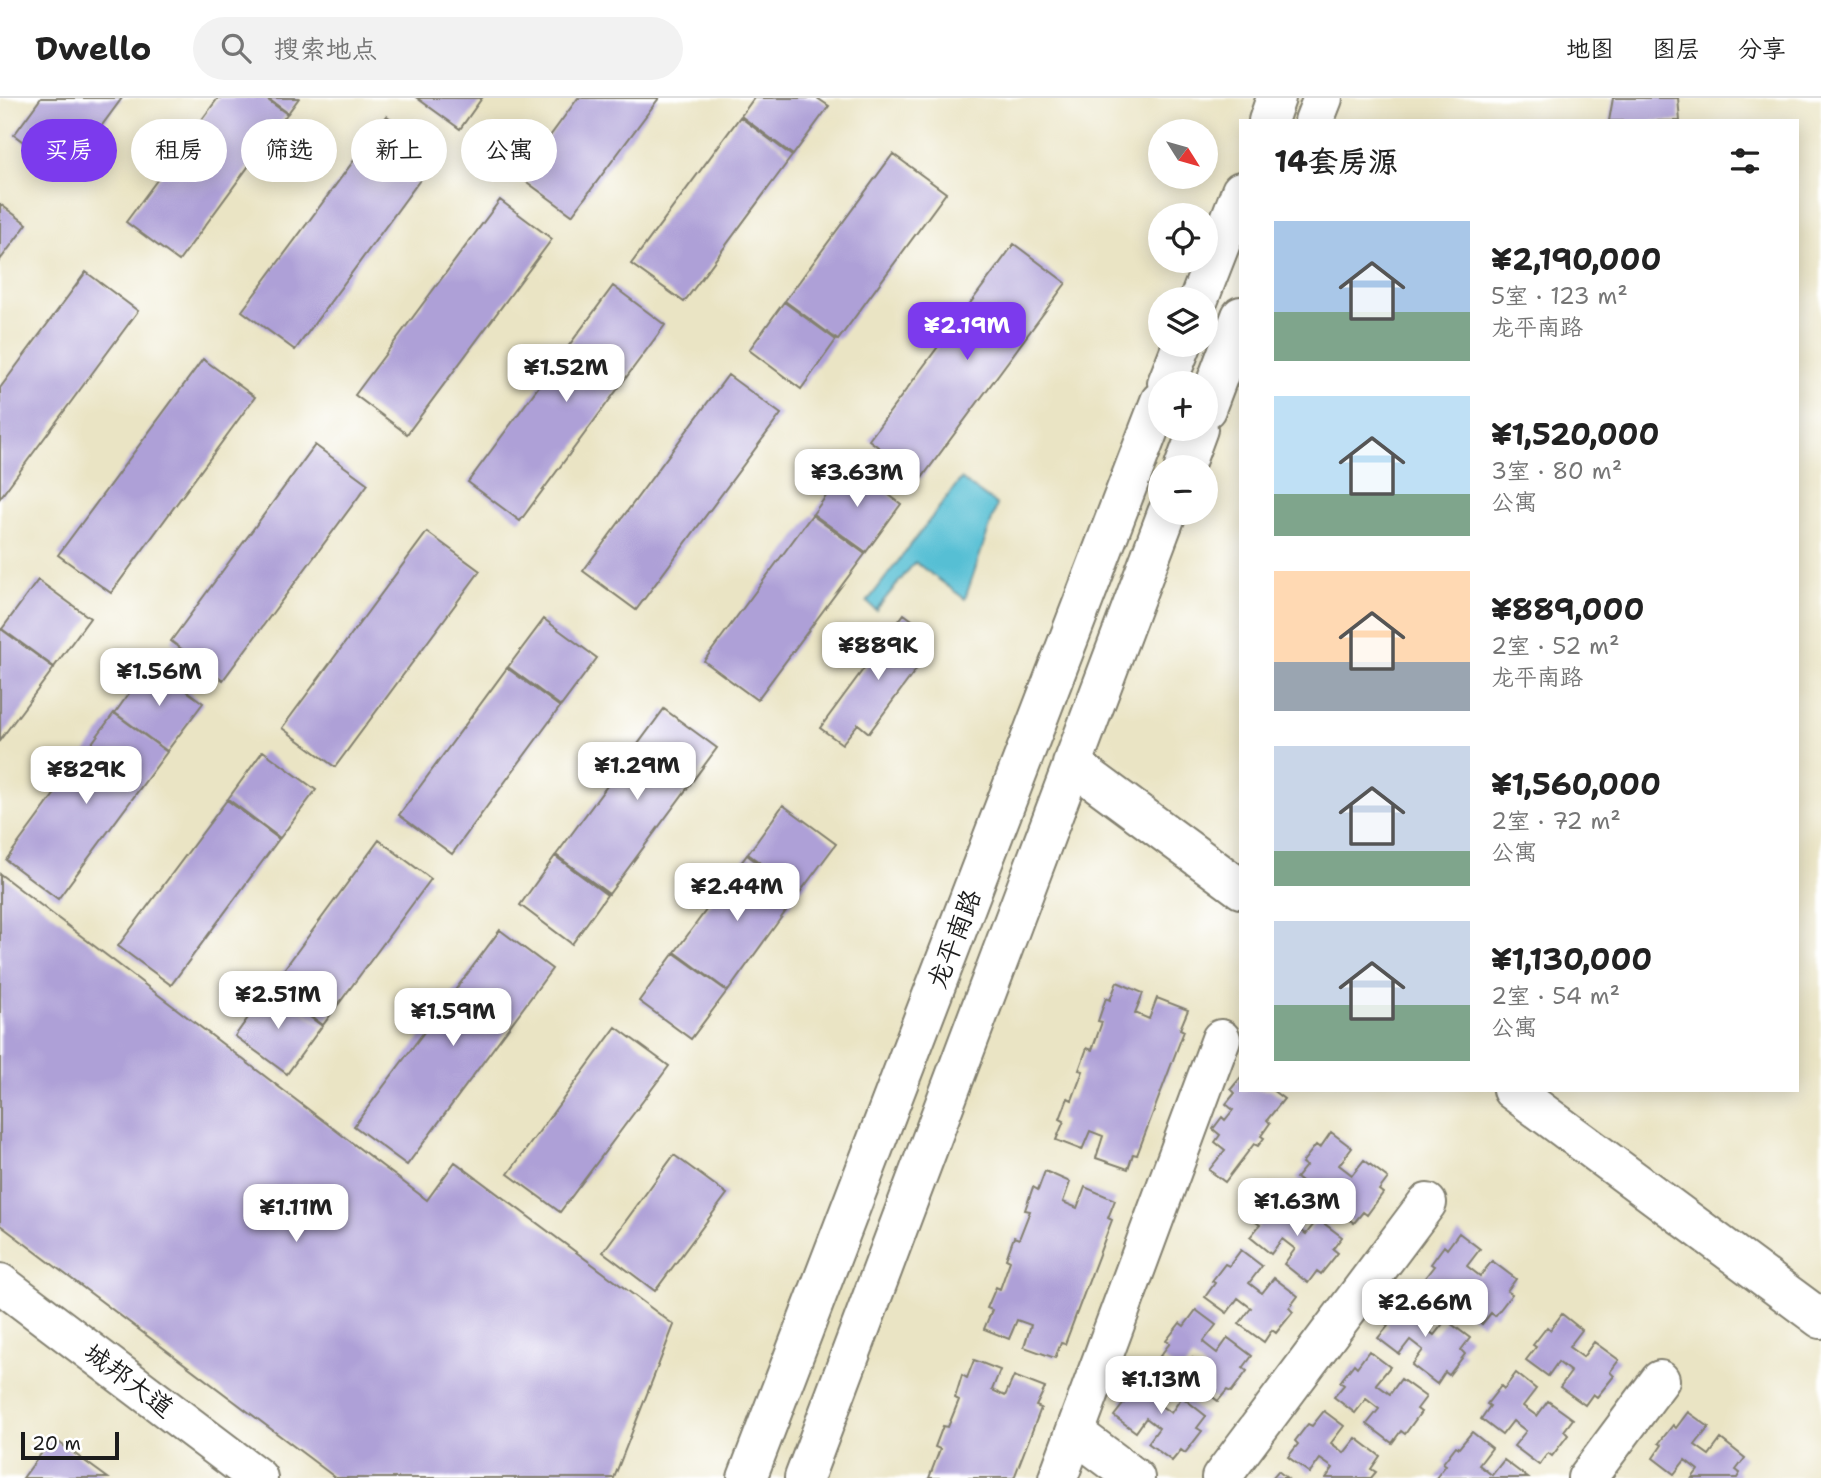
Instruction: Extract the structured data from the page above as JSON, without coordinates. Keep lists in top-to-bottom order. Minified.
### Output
{"streets":{"street":["龙平南路","城邦大道"]},"scale_bar":"20 m","north":"bottom right","page":{"header":"Dwello","search":"搜索地点","nav":["地图","图层","分享"],"map_buttons":["+","−"],"chip":["买房","租房","筛选","新上","公寓"],"heading":"14套房源","list":[{"name":"¥2,190,000","note":"5室 · 123 m² · 龙平南路"},{"name":"¥1,520,000","note":"3室 · 80 m² · 公寓"},{"name":"¥889,000","note":"2室 · 52 m² · 龙平南路"},{"name":"¥1,560,000","note":"2室 · 72 m² · 公寓"},{"name":"¥1,130,000","note":"2室 · 54 m² · 公寓"}],"price":["¥2.19M","¥1.52M","¥3.63M","¥889K","¥1.56M","¥1.29M","¥829K","¥2.44M","¥2.51M","¥1.59M","¥1.63M","¥1.11M","¥2.66M","¥1.13M"],"scale":"20 m"}}
